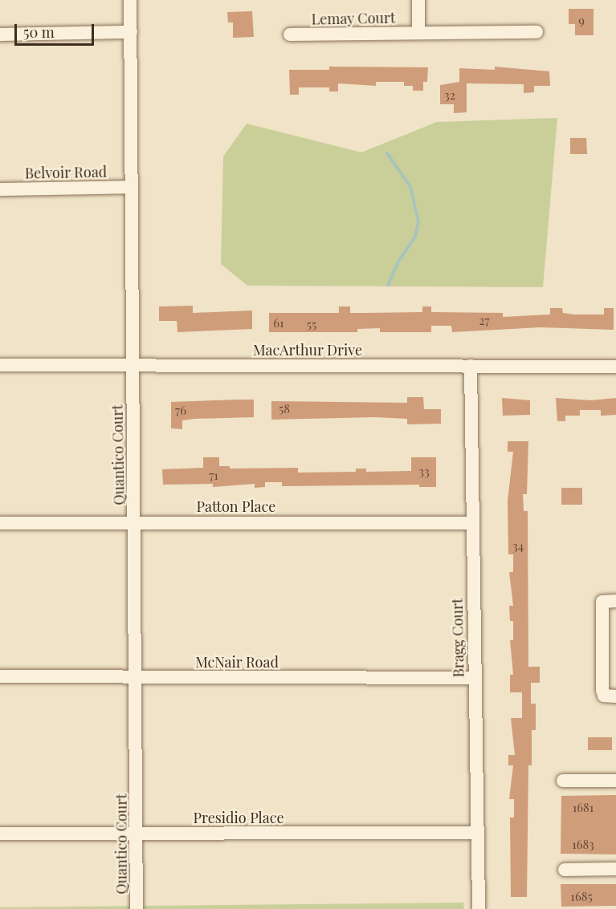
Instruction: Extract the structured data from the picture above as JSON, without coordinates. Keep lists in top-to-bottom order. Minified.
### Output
{"streets":{"street":["Lemay Court","Belvoir Road","MacArthur Drive","Quantico Court","Patton Place","Bragg Court","McNair Road","Presidio Place"]},"crossings":[["Belvoir Road","Quantico Court"],["MacArthur Drive","Quantico Court"],["MacArthur Drive","Bragg Court"],["Quantico Court","Patton Place"],["Quantico Court","McNair Road"],["Quantico Court","Presidio Place"],["Patton Place","Bragg Court"],["Bragg Court","McNair Road"],["Bragg Court","Presidio Place"]],"house_numbers":["9","32","27","61","55","58","76","33","71","34","1681","1683","1685"],"scale_bar":"50 m"}
